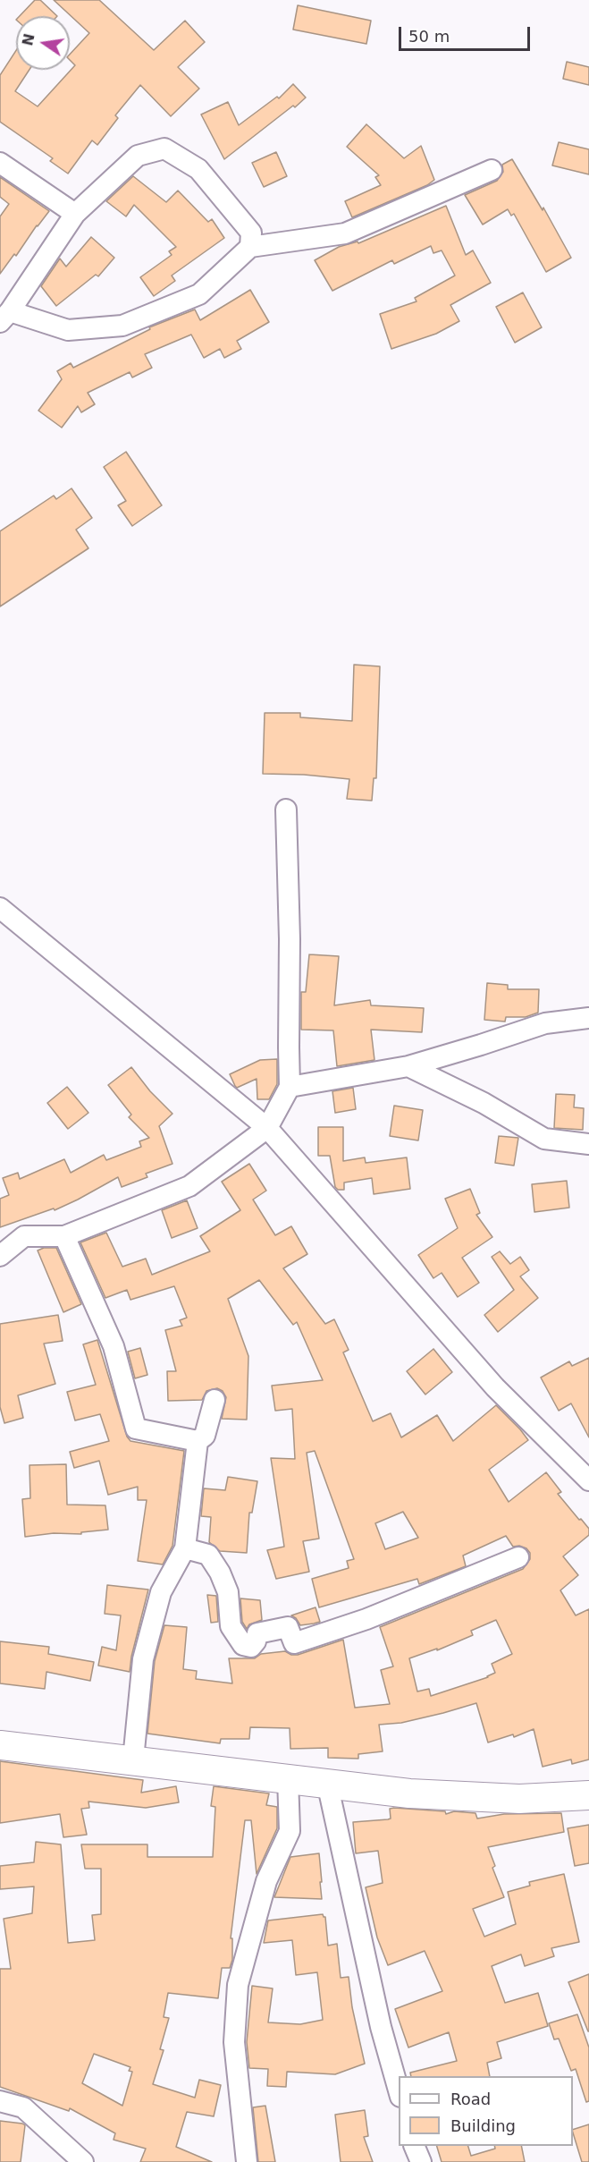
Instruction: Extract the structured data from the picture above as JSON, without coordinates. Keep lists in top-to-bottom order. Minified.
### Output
{"legend":["Road","Building"],"scale_bar":"50 m","north":"left"}
